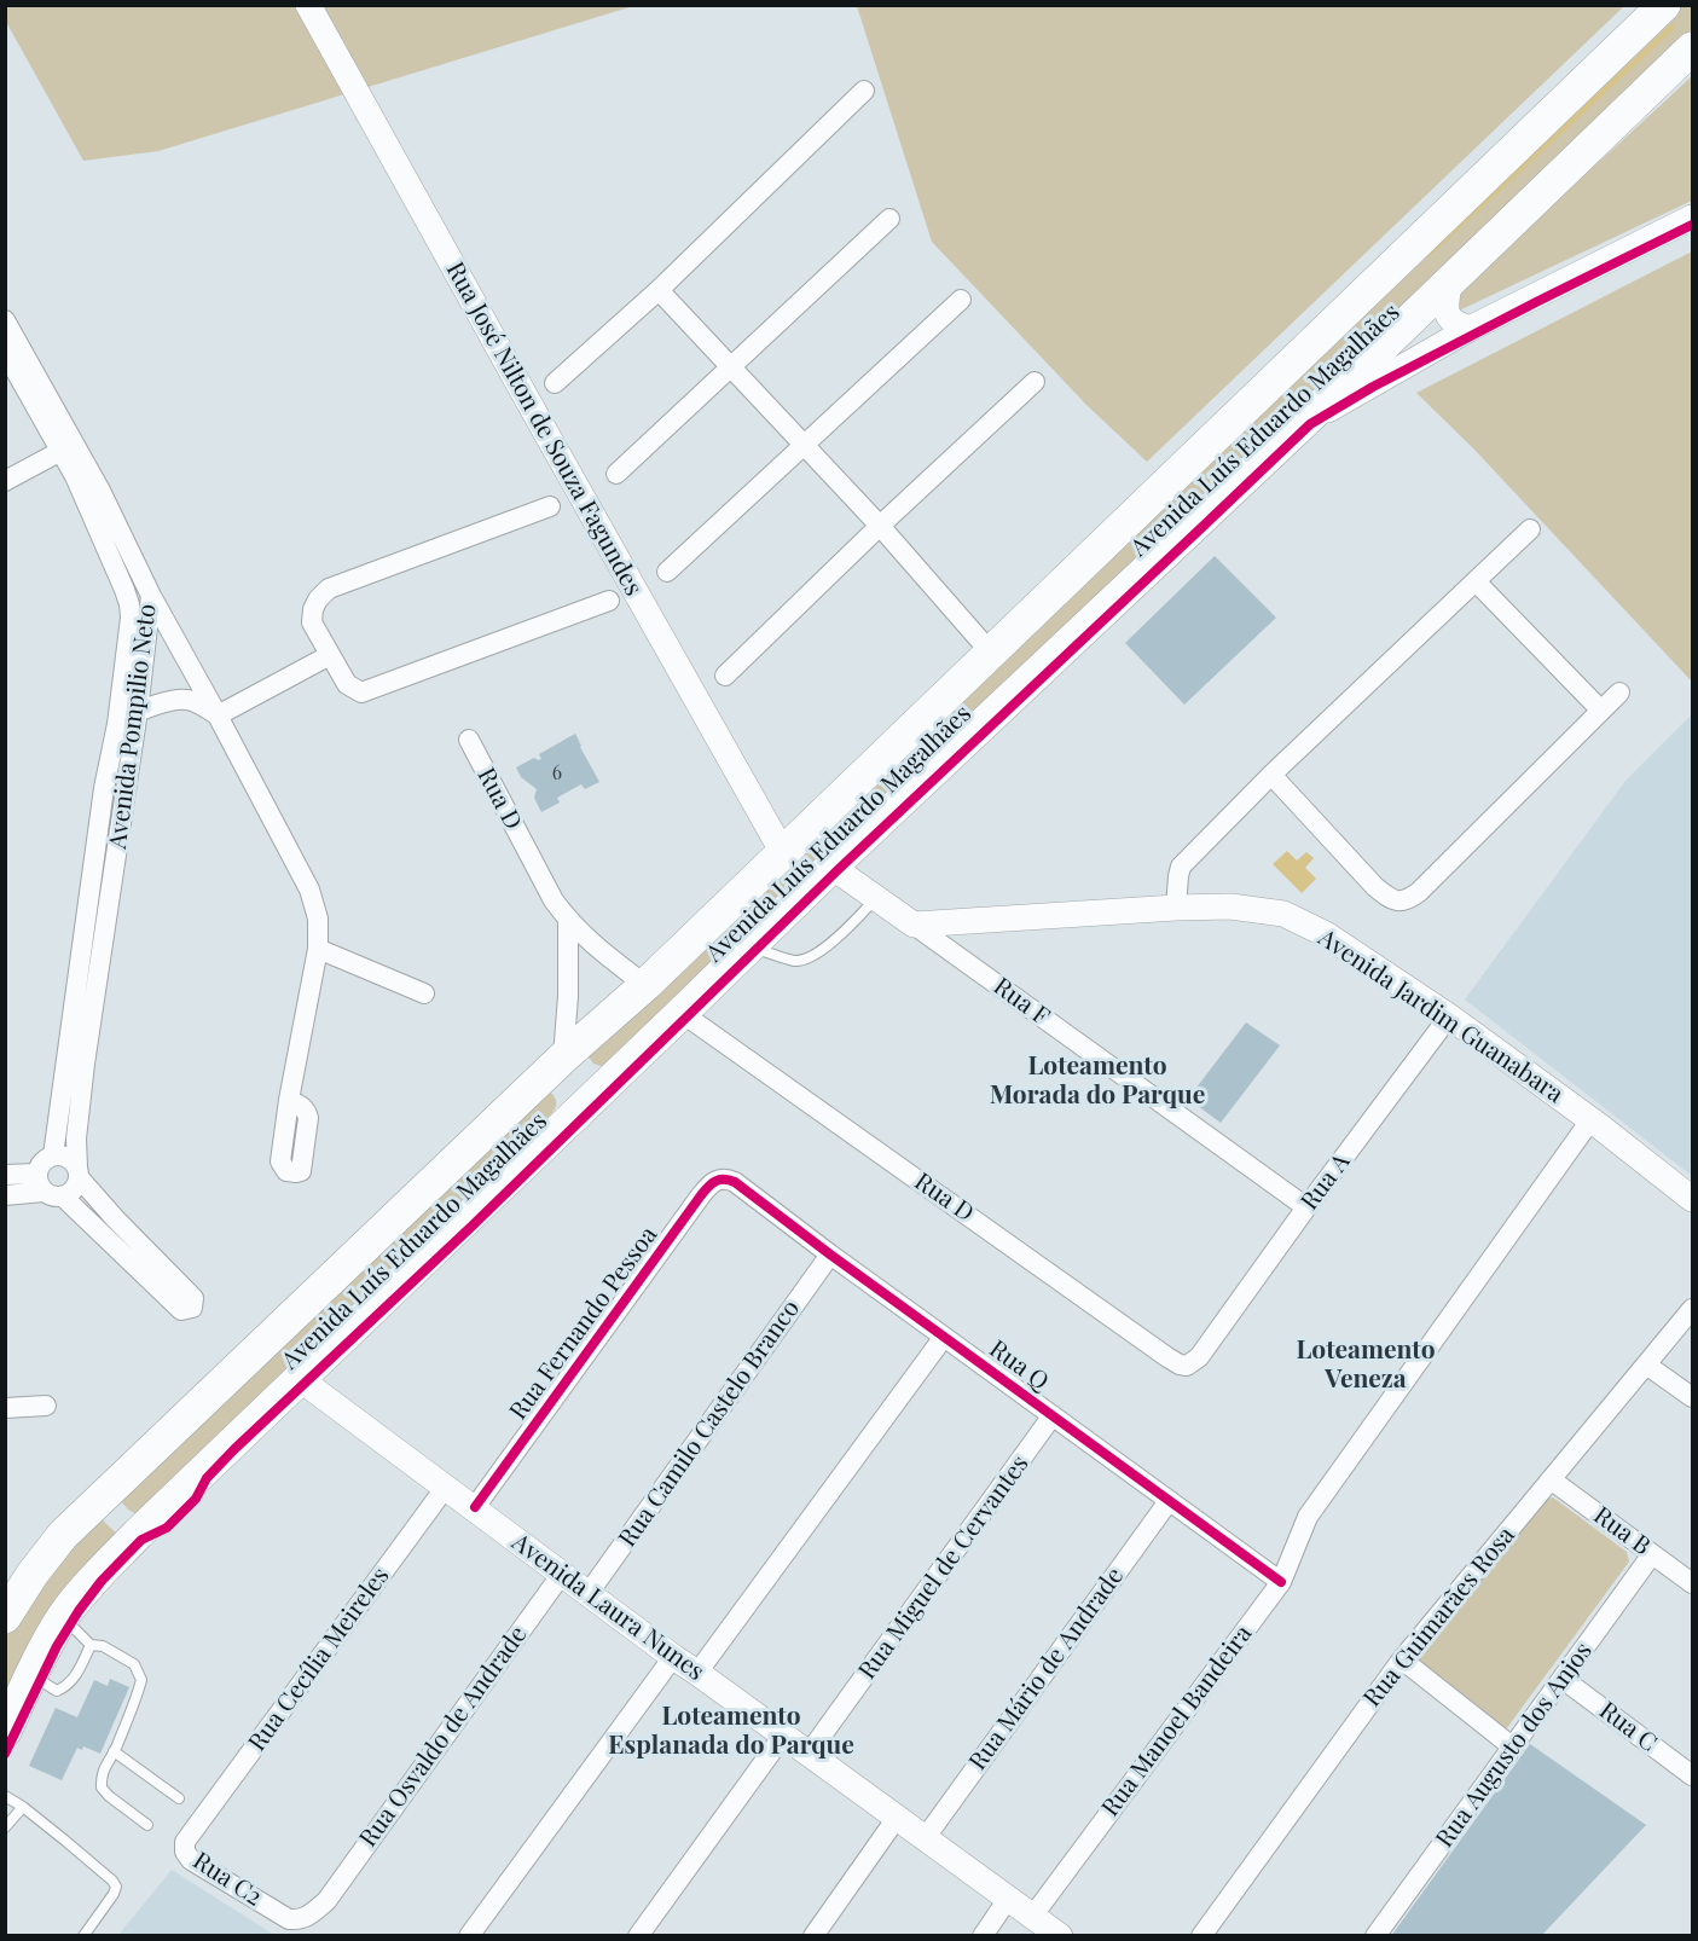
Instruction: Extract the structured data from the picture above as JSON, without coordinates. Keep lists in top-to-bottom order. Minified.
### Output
{"streets":{"main road":["Avenida Luís Eduardo Magalhães"],"street":["Rua José Nilton de Souza Fagundes","Avenida Pompilio Neto","Rua D","Rua F","Avenida Jardim Guanabara","Rua A","Rua Fernando Pessoa","Rua Q","Rua Camilo Castelo Branco","Rua B","Rua Miguel de Cervantes","Avenida Laura Nunes","Rua Guimarães Rosa","Rua Cecília Meireles","Rua Mário de Andrade","Rua Manoel Bandeira","Rua C","Rua Osvaldo de Andrade","Rua Augusto dos Anjos","Rua C2"]},"crossings":[["Rua José Nilton de Souza Fagundes","Avenida Luís Eduardo Magalhães"],["Avenida Luís Eduardo Magalhães","Rua D"],["Avenida Luís Eduardo Magalhães","Avenida Laura Nunes"],["Rua D","Rua A"],["Rua F","Avenida Jardim Guanabara"],["Rua F","Rua A"],["Avenida Jardim Guanabara","Rua A"],["Avenida Jardim Guanabara","Rua Manoel Bandeira"],["Rua Fernando Pessoa","Rua Q"],["Rua Fernando Pessoa","Avenida Laura Nunes"],["Rua Q","Rua Camilo Castelo Branco"],["Rua Q","Rua Miguel de Cervantes"],["Rua Q","Rua Mário de Andrade"],["Rua Q","Rua Manoel Bandeira"],["Rua Camilo Castelo Branco","Avenida Laura Nunes"],["Rua B","Rua Guimarães Rosa"],["Rua B","Rua Augusto dos Anjos"],["Rua Miguel de Cervantes","Avenida Laura Nunes"],["Avenida Laura Nunes","Rua Cecília Meireles"],["Avenida Laura Nunes","Rua Mário de Andrade"],["Avenida Laura Nunes","Rua Manoel Bandeira"],["Avenida Laura Nunes","Rua Osvaldo de Andrade"],["Rua Cecília Meireles","Rua C2"],["Rua C","Rua Augusto dos Anjos"],["Rua Osvaldo de Andrade","Rua C2"]],"districts":["Loteamento Morada do Parque","Loteamento Veneza","Loteamento Esplanada do Parque"],"house_numbers":["6"]}
